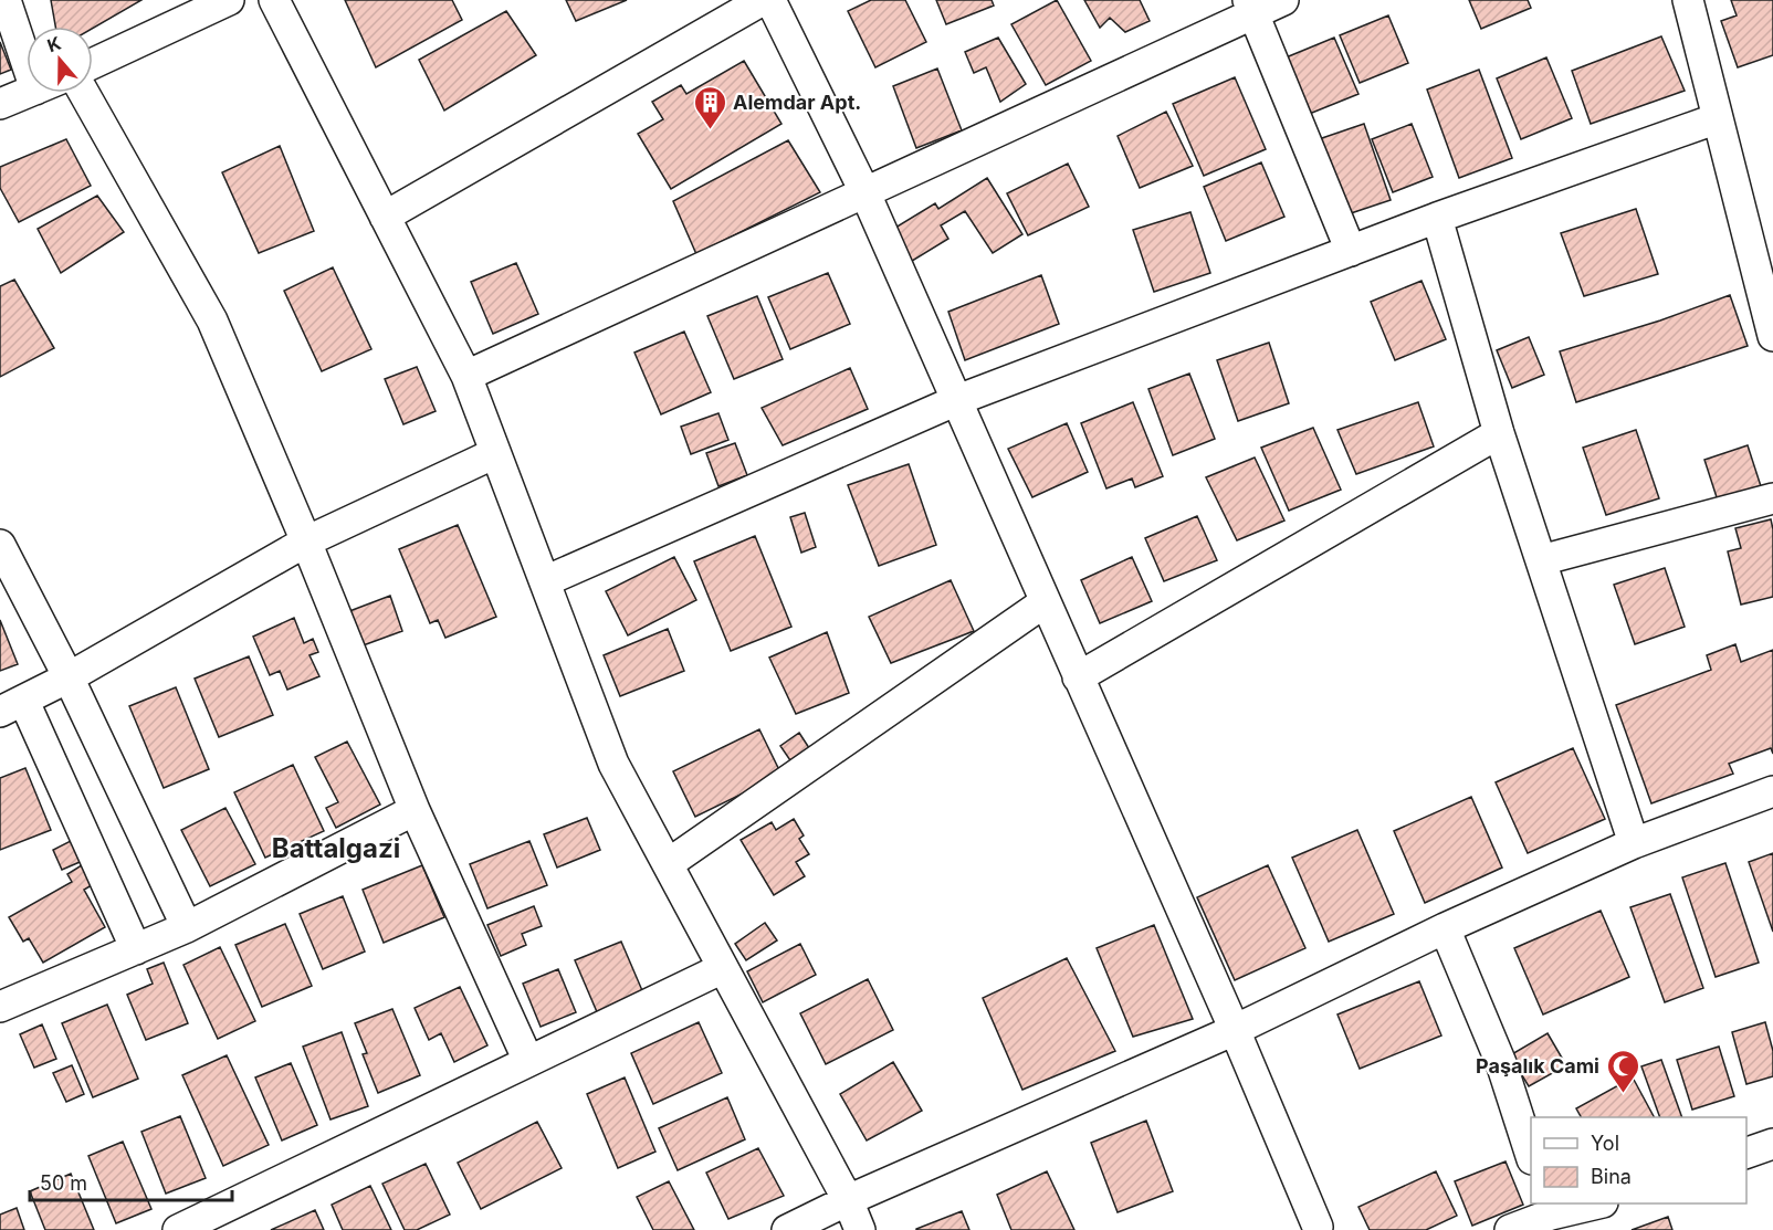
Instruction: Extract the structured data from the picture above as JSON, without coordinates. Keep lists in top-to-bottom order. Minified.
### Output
{"districts":["Battalgazi"],"places":{"building":["Alemdar Apt."],"mosque":["Paşalık Cami"]},"legend":["Yol","Bina"],"scale_bar":"50 m","north":"top"}
